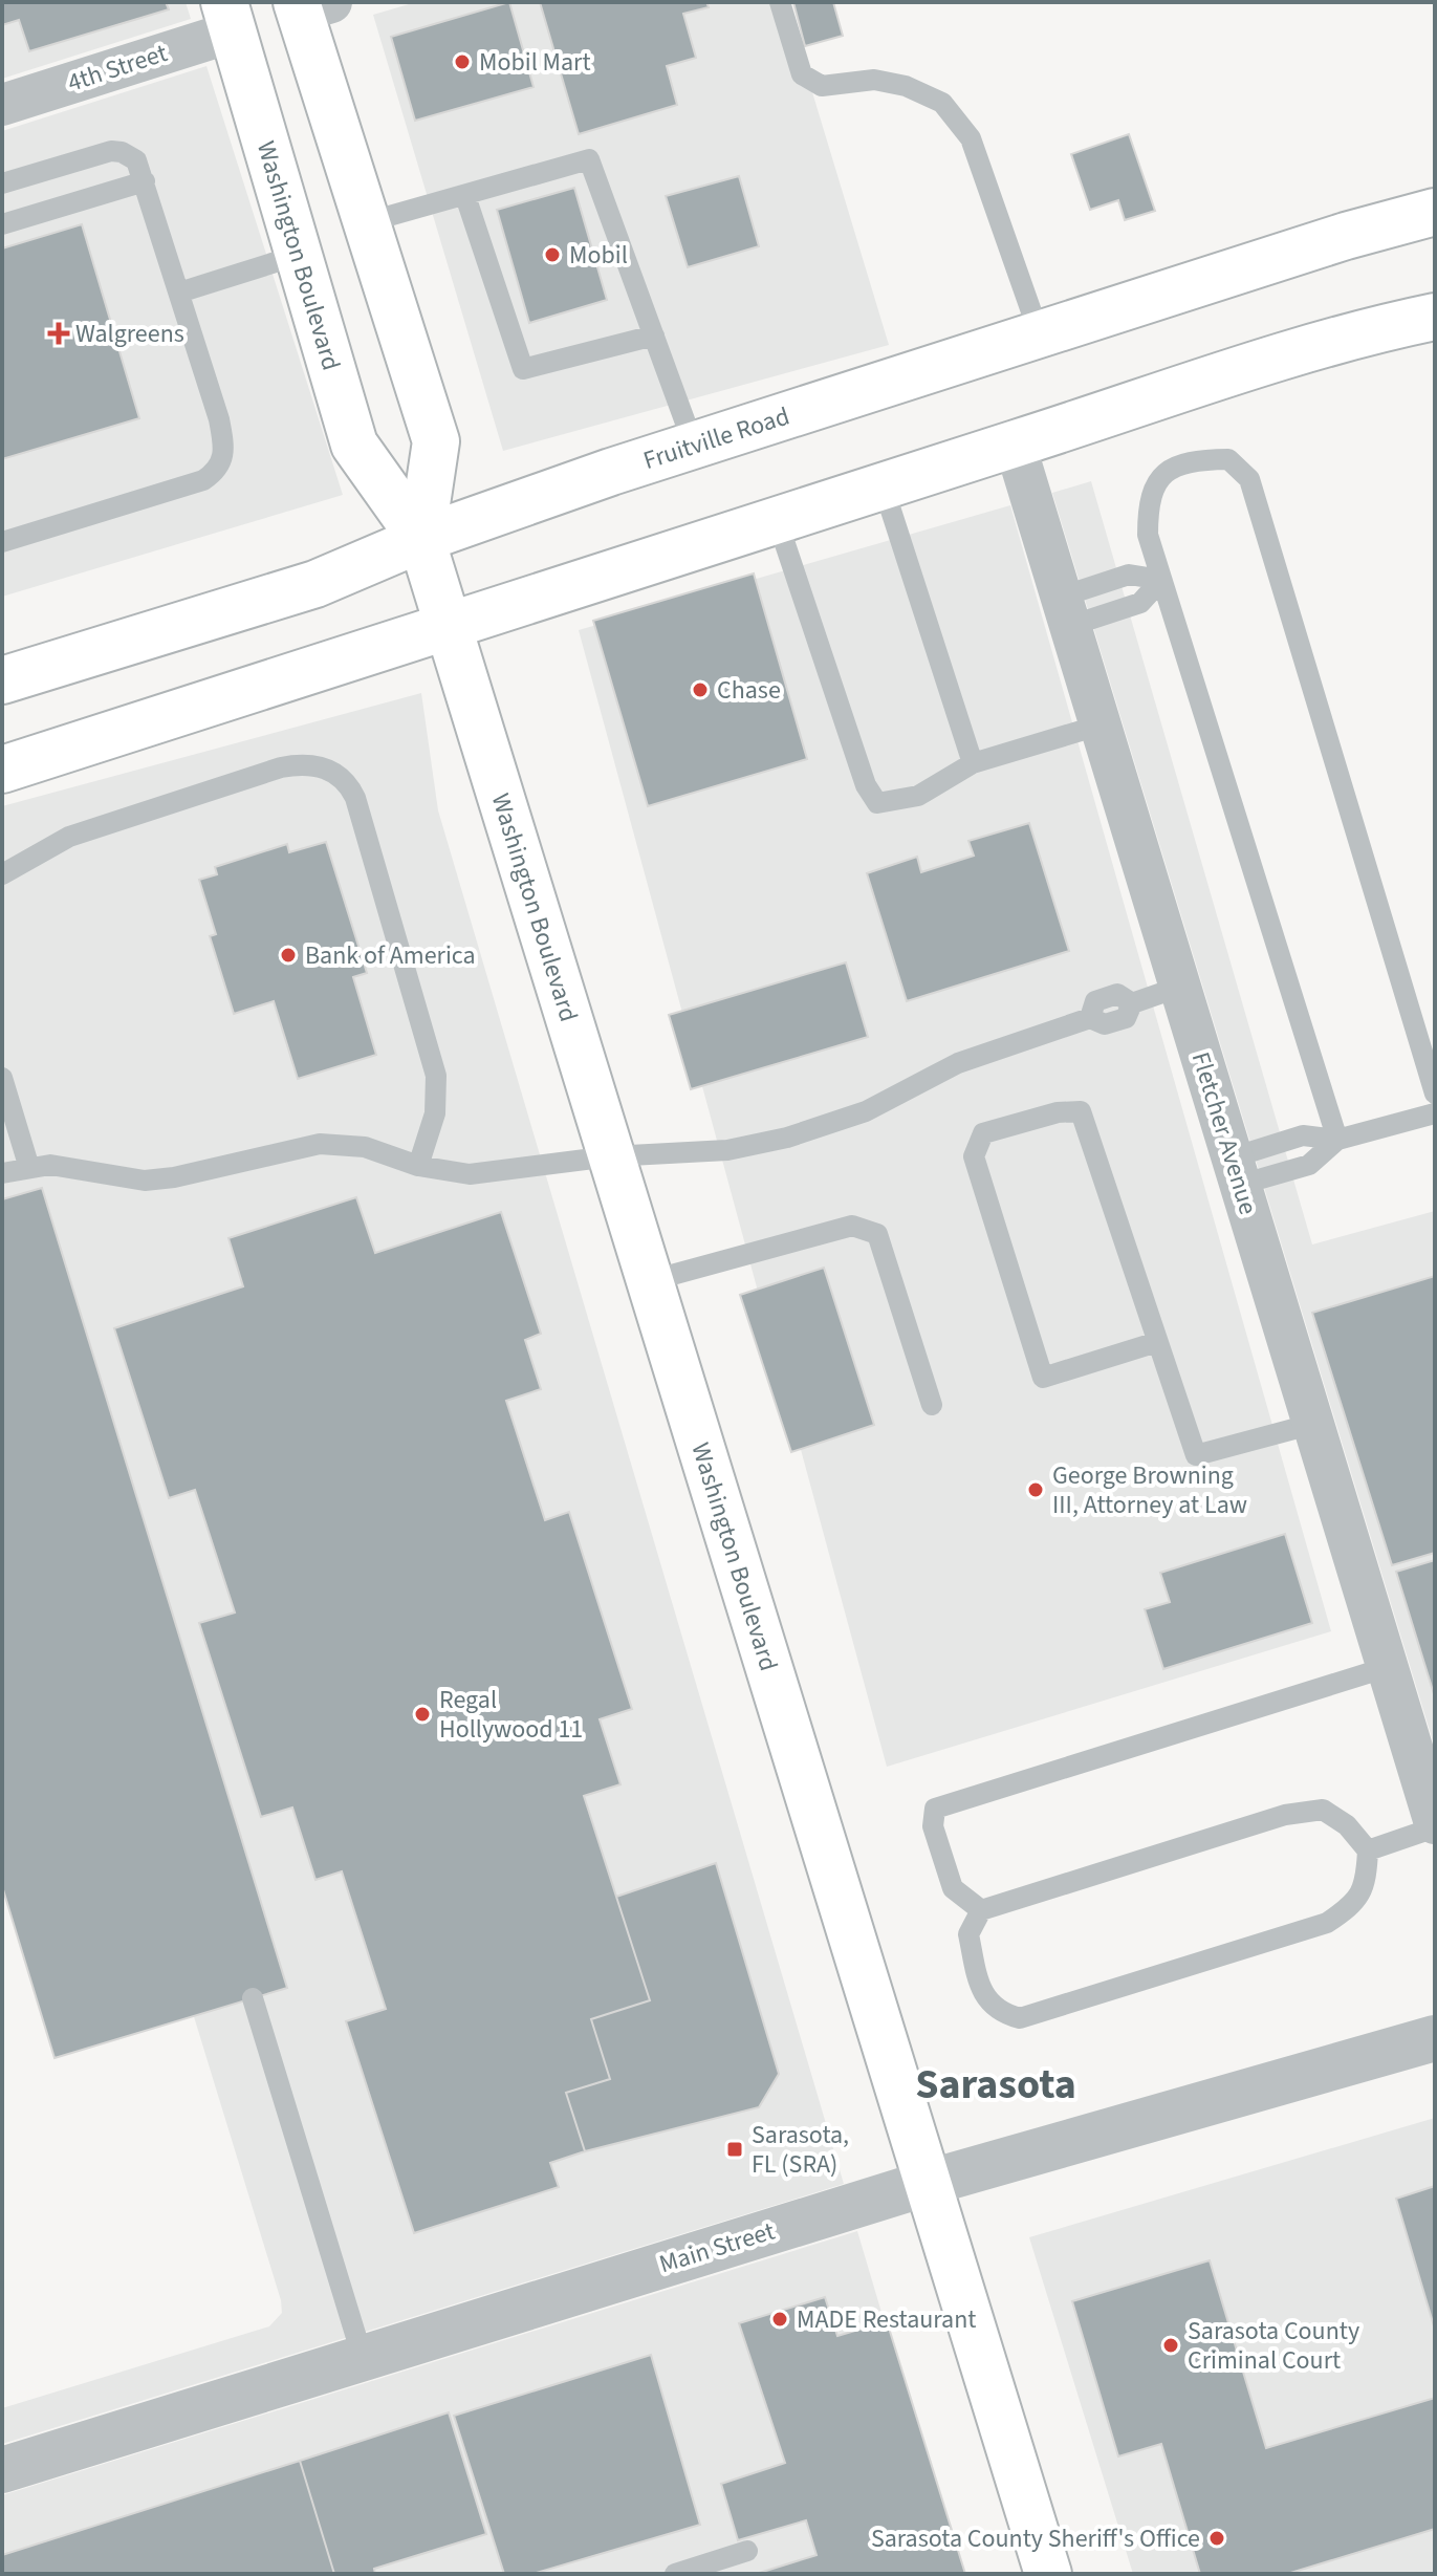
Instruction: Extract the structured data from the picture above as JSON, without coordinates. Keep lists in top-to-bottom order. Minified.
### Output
{"streets":{"main road":["Washington Boulevard","Fruitville Road"],"street":["4th Street","Fletcher Avenue","Main Street"]},"crossings":[["4th Street","Washington Boulevard"],["Washington Boulevard","Fruitville Road"],["Washington Boulevard","Main Street"]],"districts":["Sarasota"],"places":{"other":["Mobil Mart","Mobil","Chase","Bank of America","George Browning III, Attorney at Law","Regal Hollywood 11","MADE Restaurant","Sarasota County Criminal Court","Sarasota County Sheriff's Office"],"health":["Walgreens"],"transit":["Sarasota, FL (SRA)"]}}
